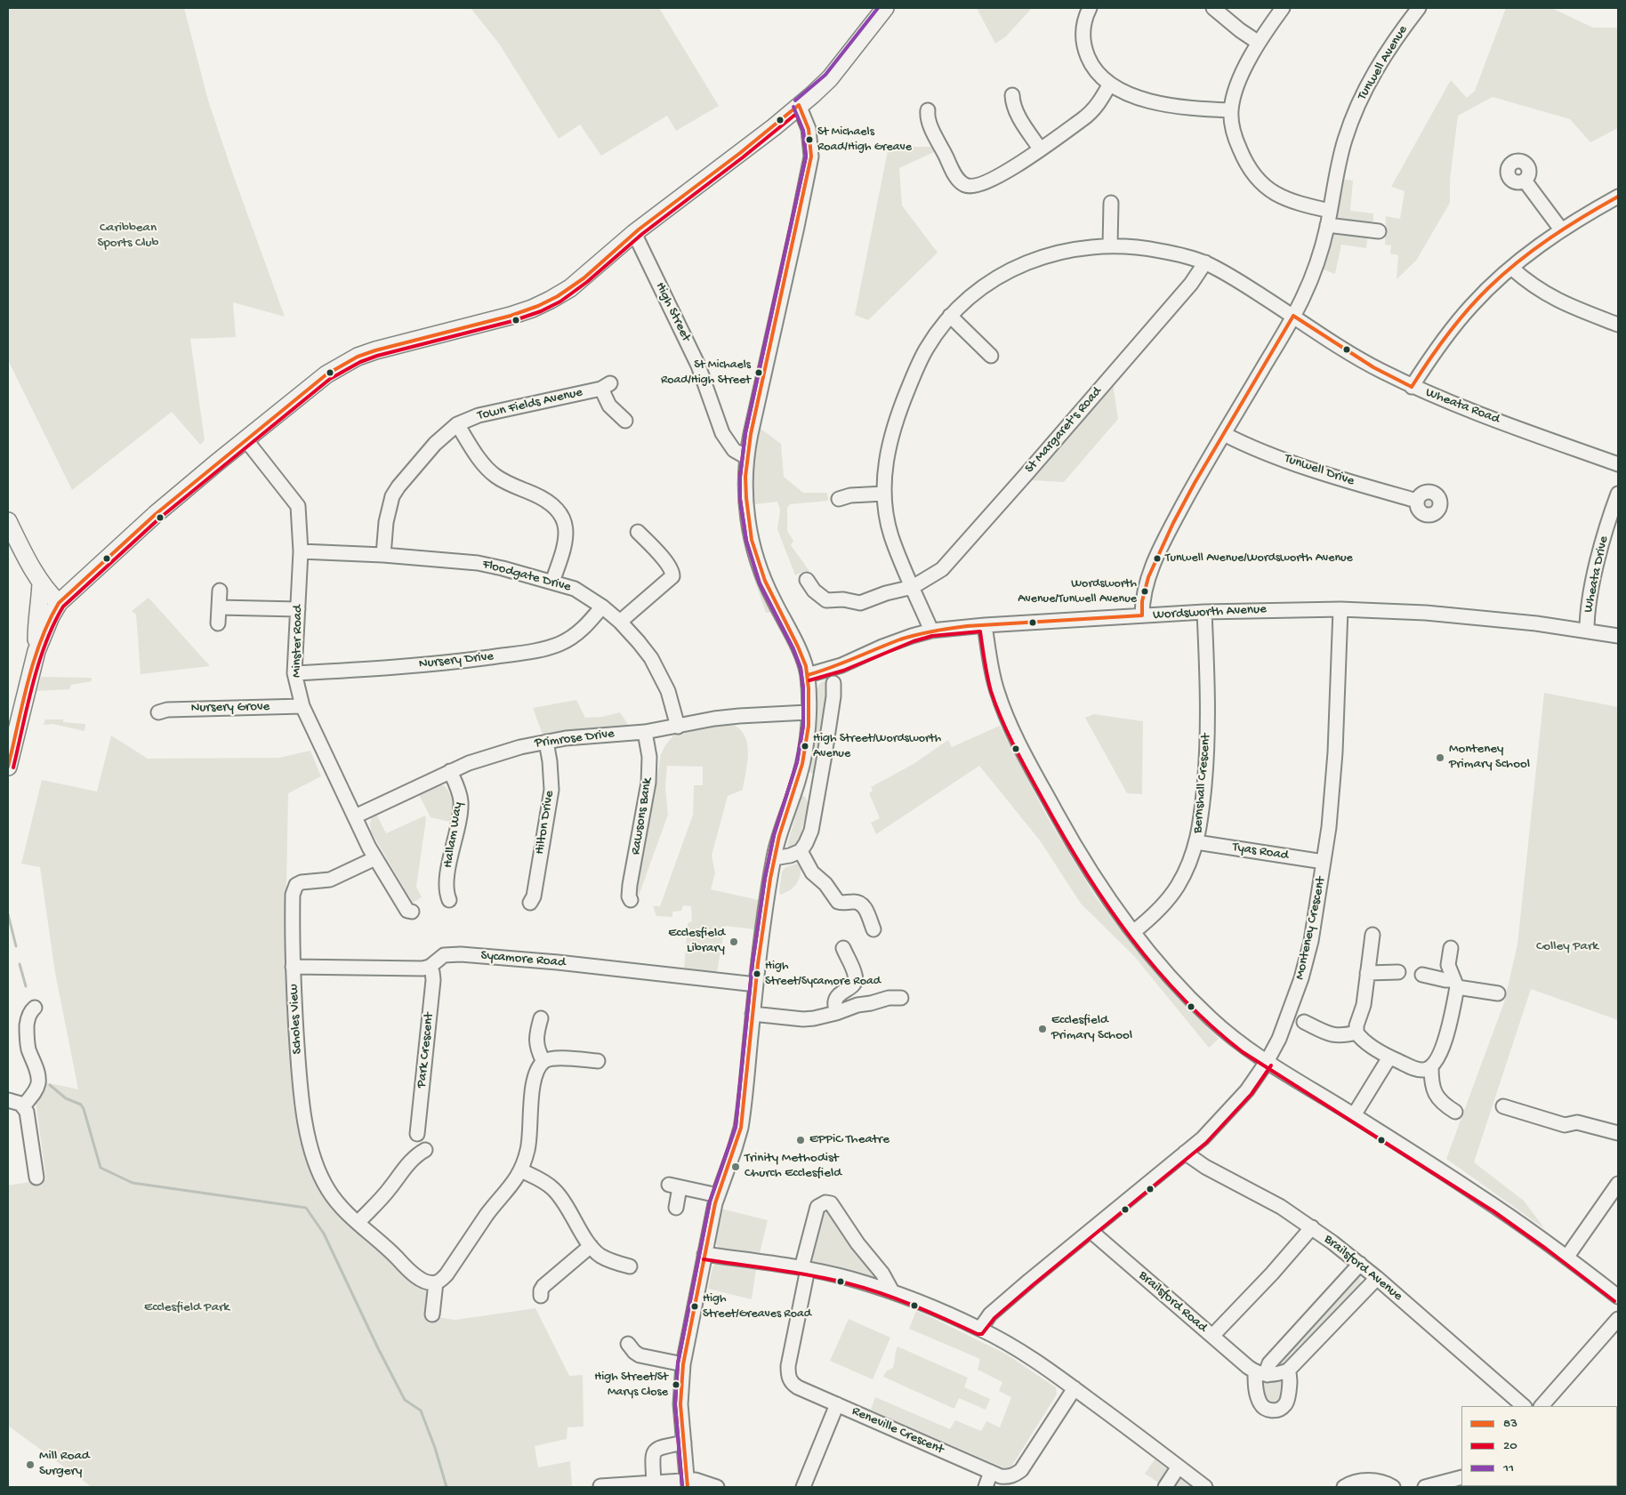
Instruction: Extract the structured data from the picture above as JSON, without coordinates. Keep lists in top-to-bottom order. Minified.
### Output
{"streets":{"street":["Tunwell Avenue","High Street","Town Fields Avenue","Wheata Road","St Margaret's Road","Tunwell Drive","Wheata Drive","Floodgate Drive","Wordsworth Avenue","Minster Road","Nursery Drive","Nursery Grove","Primrose Drive","Bernshall Crescent","Rawsons Bank","Hilton Drive","Hallam Way","Tyas Road","Monteney Crescent","Sycamore Road","Scholes View","Park Crescent","Brailsford Avenue","Brailsford Road","Reneville Crescent"]},"crossings":[["Tunwell Avenue","Wheata Road"],["Tunwell Avenue","Tunwell Drive"],["Tunwell Avenue","Wordsworth Avenue"],["Town Fields Avenue","Floodgate Drive"],["Wheata Road","St Margaret's Road"],["Wheata Road","Wordsworth Avenue"],["Wheata Drive","Wordsworth Avenue"],["Floodgate Drive","Minster Road"],["Floodgate Drive","Nursery Drive"],["Floodgate Drive","Primrose Drive"],["Wordsworth Avenue","Bernshall Crescent"],["Wordsworth Avenue","Monteney Crescent"],["Minster Road","Nursery Drive"],["Minster Road","Nursery Grove"],["Minster Road","Primrose Drive"],["Minster Road","Scholes View"],["Primrose Drive","Rawsons Bank"],["Primrose Drive","Hilton Drive"],["Primrose Drive","Hallam Way"],["Bernshall Crescent","Tyas Road"],["Tyas Road","Monteney Crescent"],["Monteney Crescent","Brailsford Avenue"],["Monteney Crescent","Brailsford Road"],["Sycamore Road","Scholes View"],["Sycamore Road","Park Crescent"]],"parks":["Caribbean Sports Club","Colley Park","Ecclesfield Park"],"places":["St Michaels Road/High Greave","St Michaels Road/High Street","Tunwell Avenue/Wordsworth Avenue","Wordsworth Avenue/Tunwell Avenue","High Street/Wordsworth Avenue","Monteney Primary School","Ecclesfield Library","High Street/Sycamore Road","Ecclesfield Primary School","EPPiC Theatre","Trinity Methodist Church Ecclesfield","High Street/Greaves Road","High Street/St Marys Close","Mill Road Surgery"],"lines":["transit line 11","transit line 83","transit line 20"],"legend":["83","20","11"]}
